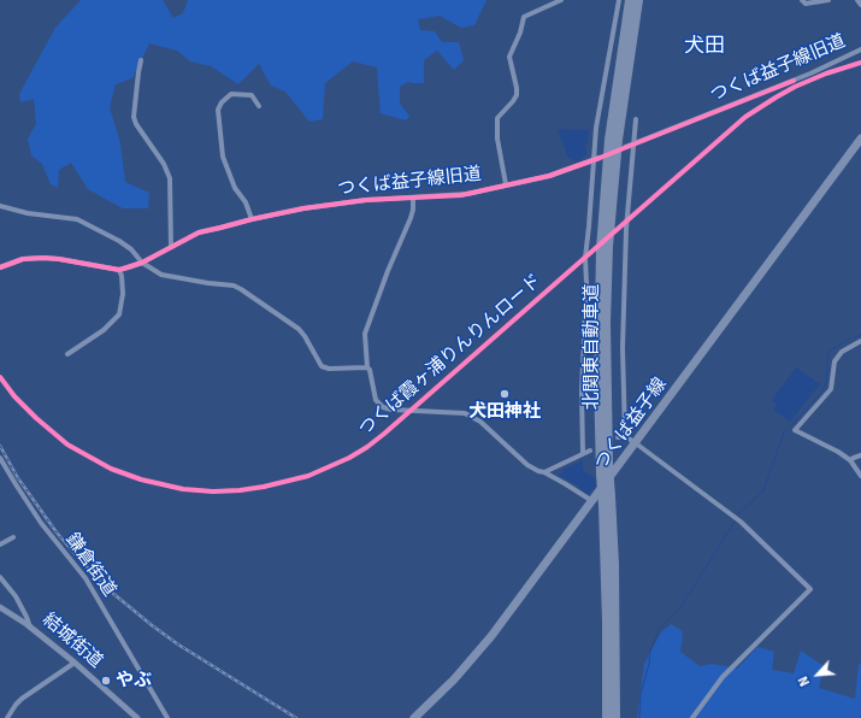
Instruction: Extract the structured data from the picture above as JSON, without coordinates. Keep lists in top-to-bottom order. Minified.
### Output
{"streets":{"highway":["北関東自動車道"],"main road":["つくば益子線"],"street":["つくば益子線旧道","鎌倉街道","結城街道"],"cycle path":["つくば霞ヶ浦りんりんロード"]},"districts":["犬田"],"places":["犬田神社","やぶ"],"north":"bottom left"}
